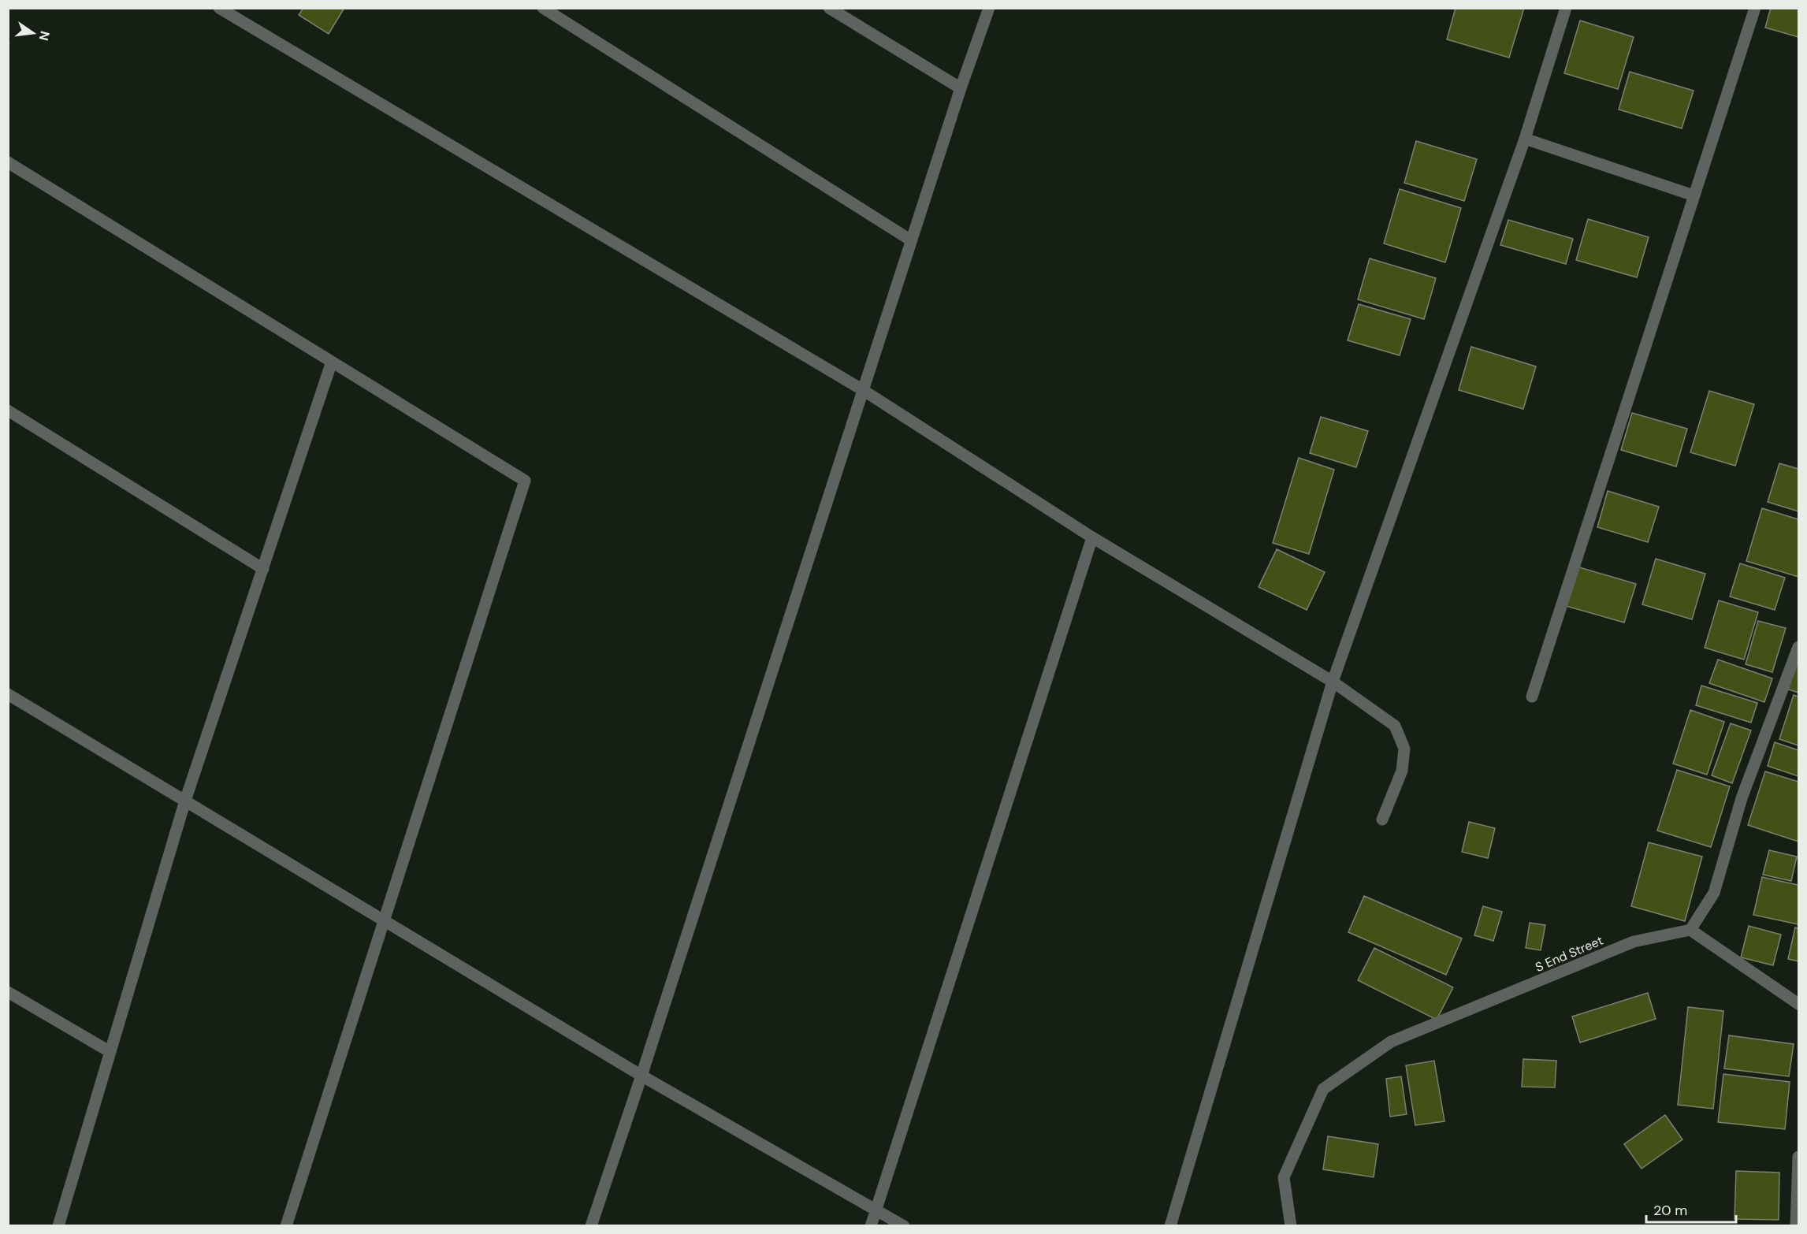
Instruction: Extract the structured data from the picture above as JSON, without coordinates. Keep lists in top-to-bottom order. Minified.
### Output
{"streets":{"street":["S End Street"]},"scale_bar":"20 m","north":"right"}
